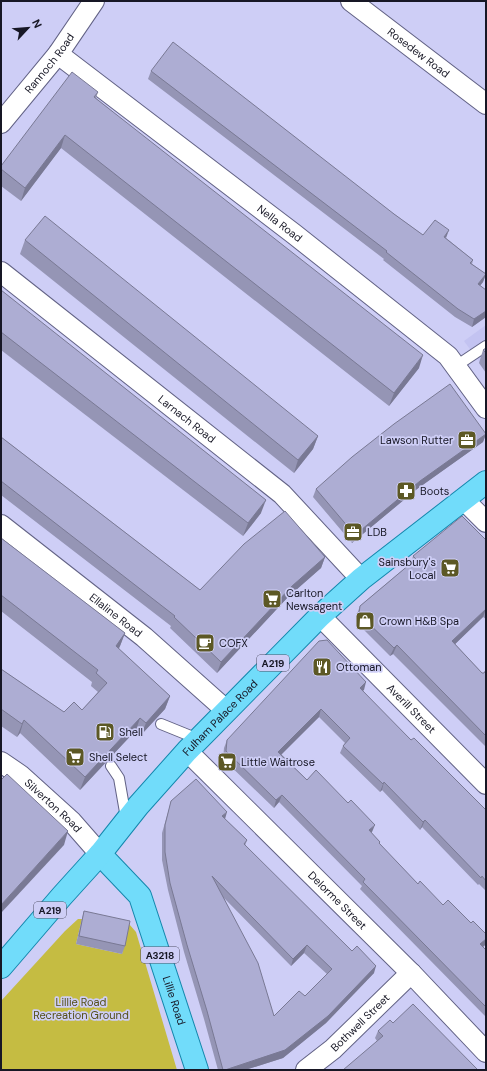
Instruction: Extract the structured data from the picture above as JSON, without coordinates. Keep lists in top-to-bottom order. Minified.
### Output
{"streets":{"main road":["A219","Fulham Palace Road","A3218","Lillie Road"],"street":["Rosedew Road","Rannoch Road","Nella Road","Larnach Road","Ellaline Road","Averill Street","Silverton Road","Delorme Street","Bothwell Street"]},"crossings":[["Rannoch Road","Nella Road"],["Larnach Road","Fulham Palace Road"],["Ellaline Road","Fulham Palace Road"],["Averill Street","Fulham Palace Road"],["Fulham Palace Road","Silverton Road"],["Fulham Palace Road","Delorme Street"],["Fulham Palace Road","Lillie Road"],["Silverton Road","Lillie Road"],["Delorme Street","Bothwell Street"]],"parks":["Lillie Road Recreation Ground"],"places":{"office":["Lawson Rutter","LDB"],"pharmacy":["Boots"],"supermarket":["Sainsbury's Local","Carlton Newsagent","Shell Select","Little Waitrose"],"shop":["Crown H&B Spa"],"cafe":["COFX"],"restaurant":["Ottoman"],"fuel station":["Shell"]},"north":"top right"}
